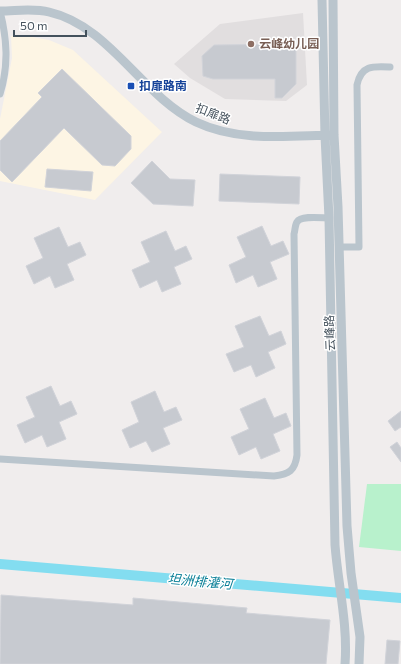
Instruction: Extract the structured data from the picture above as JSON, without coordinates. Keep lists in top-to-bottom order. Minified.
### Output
{"streets":{"street":["扣扉路","云峰路"]},"crossings":[["扣扉路","云峰路"]],"water":["坦洲排灌河"],"places":{"other":["云峰幼儿园"],"transit":["扣扉路南"]},"scale_bar":"50 m"}
